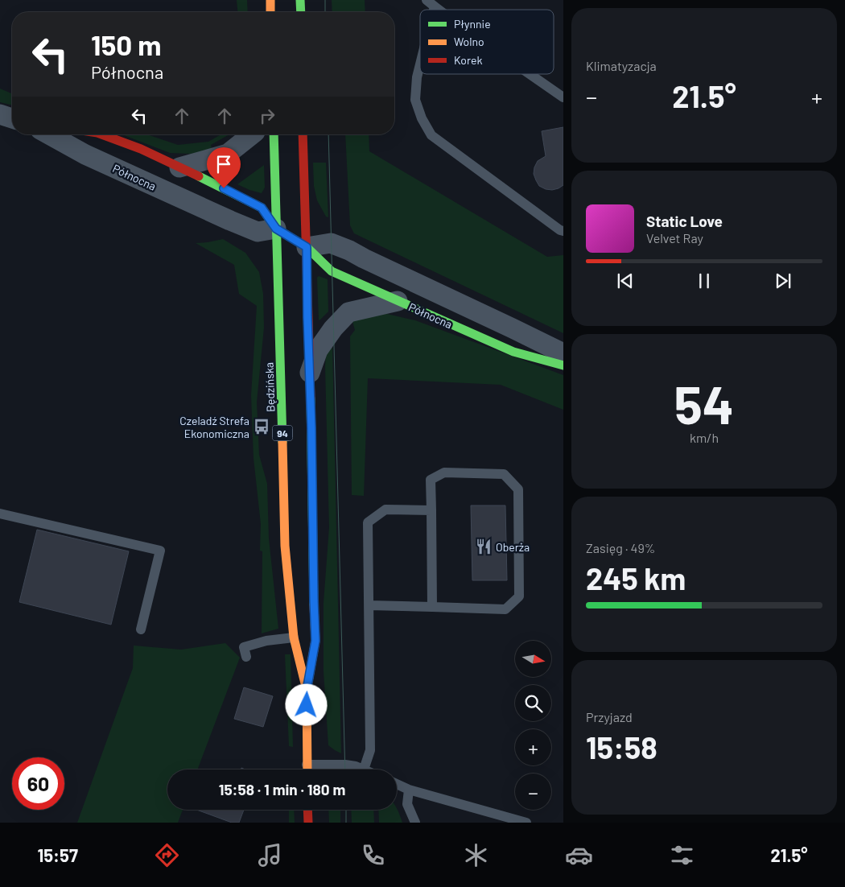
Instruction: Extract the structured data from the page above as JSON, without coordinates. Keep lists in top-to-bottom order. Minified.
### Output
{"streets":{"main road":["Północna","Będzińska","94"]},"crossings":[["Północna","Będzińska"]],"places":{"bus stop":["Czeladź Strefa Ekonomiczna"],"restaurant":["Oberża"]},"legend":["Płynnie","Wolno","Korek"],"north":"right","page":{"tile":["Klimatyzacja",["54","km/h"],["Zasięg · 49%","245 km"],["Przyjazd","15:58"]],"turn":["150 m","Północna"],"heat":["−","21.5°","+"],"song":["Static Love","Velvet Ray"],"map_buttons":["+","−"],"limit":"60","trip":"15:58 · 1 min · 180 m","tabs":["15:57","21.5°"]}}
